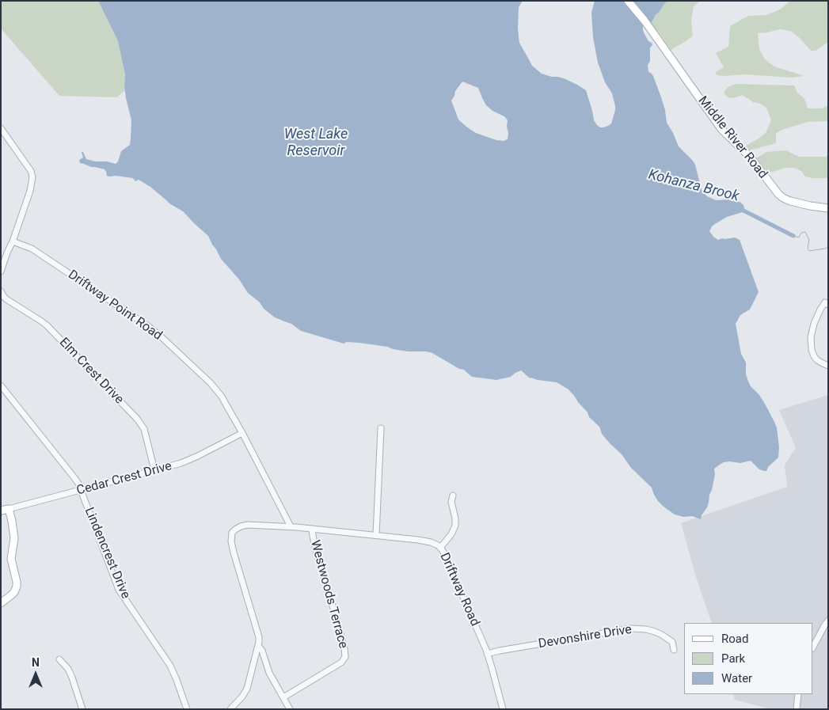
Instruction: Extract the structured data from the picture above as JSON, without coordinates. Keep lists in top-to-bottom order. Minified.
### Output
{"streets":{"main road":["Middle River Road","Cedar Crest Drive"],"street":["Driftway Point Road","Elm Crest Drive","Lindencrest Drive","Driftway Road","Westwoods Terrace","Devonshire Drive"]},"crossings":[["Driftway Point Road","Cedar Crest Drive"],["Driftway Point Road","Driftway Road"],["Elm Crest Drive","Cedar Crest Drive"],["Cedar Crest Drive","Lindencrest Drive"],["Driftway Road","Westwoods Terrace"],["Driftway Road","Devonshire Drive"]],"water":["West Lake Reservoir","Kohanza Brook"],"legend":["Road","Park","Water"],"north":"top"}
